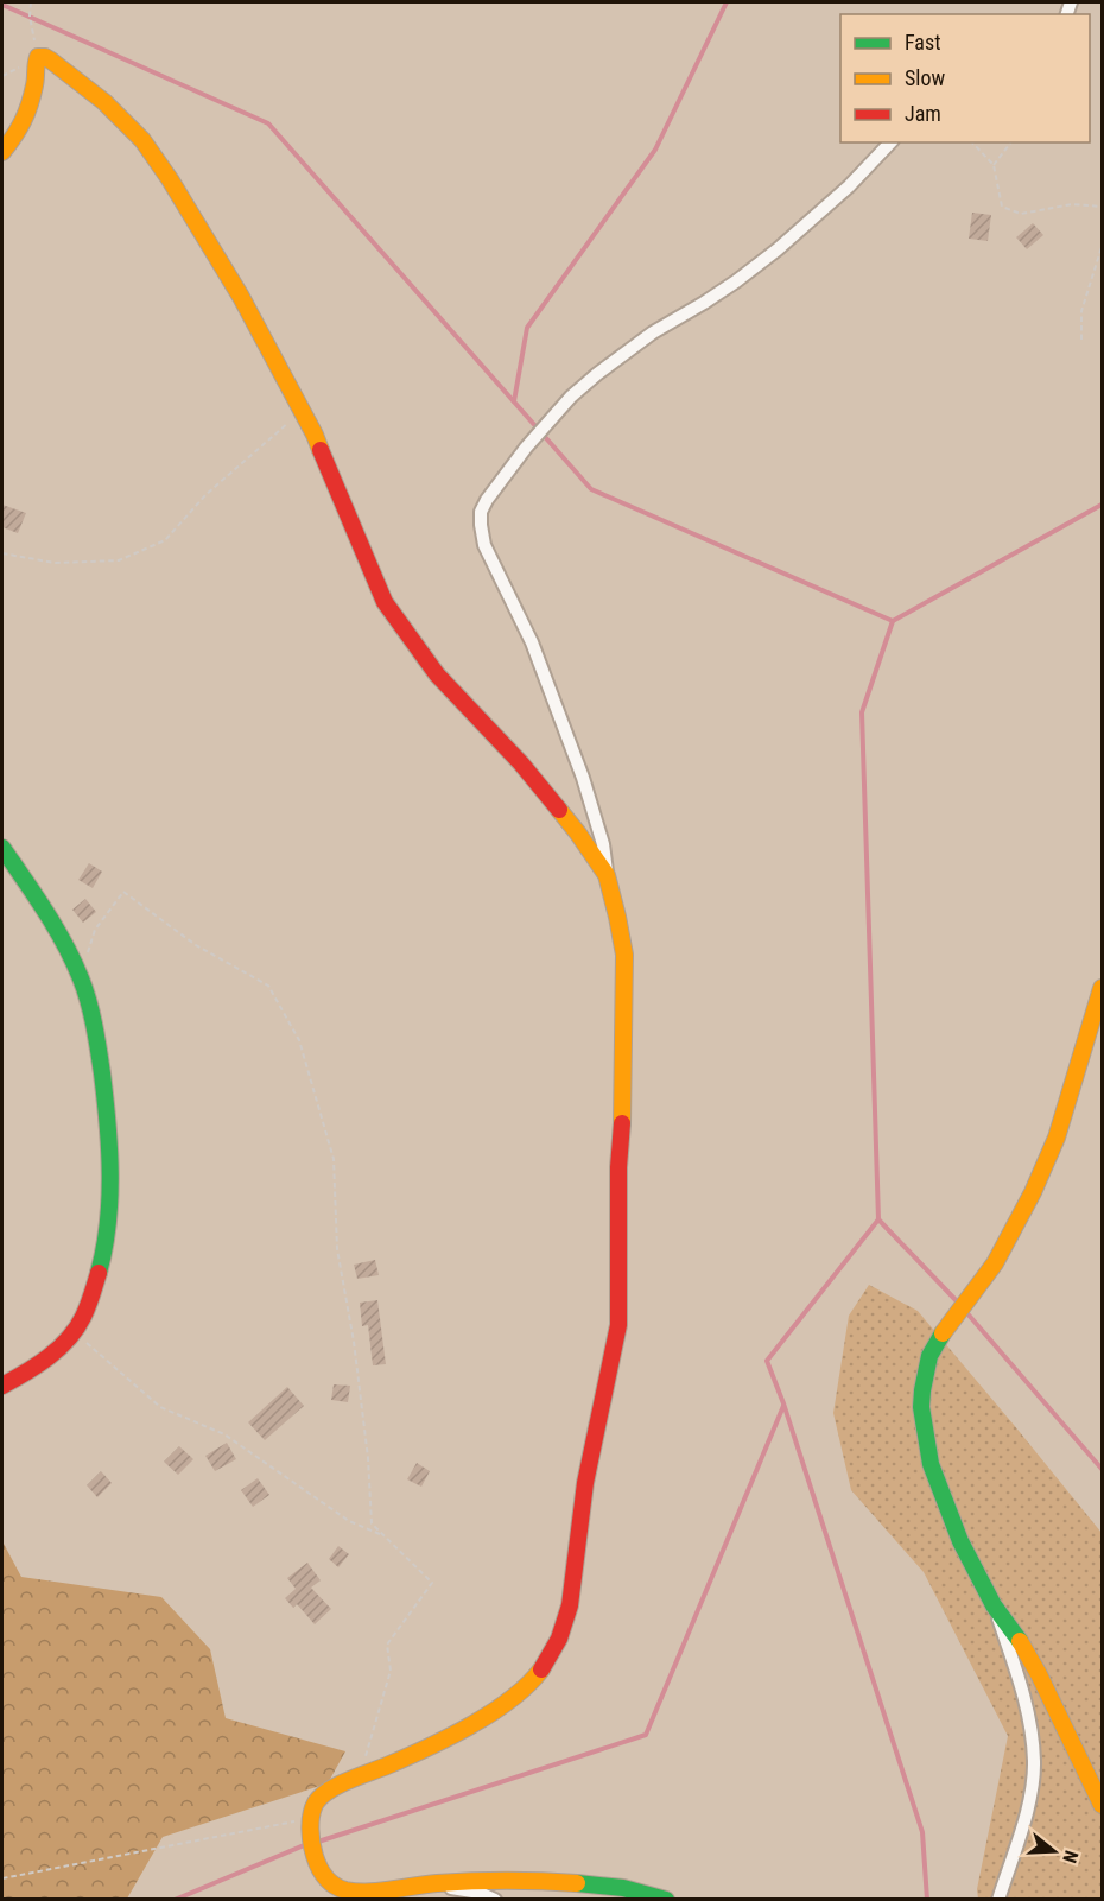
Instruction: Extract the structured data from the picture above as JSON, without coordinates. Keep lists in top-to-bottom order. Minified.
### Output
{"legend":["Fast","Slow","Jam"],"north":"right"}
